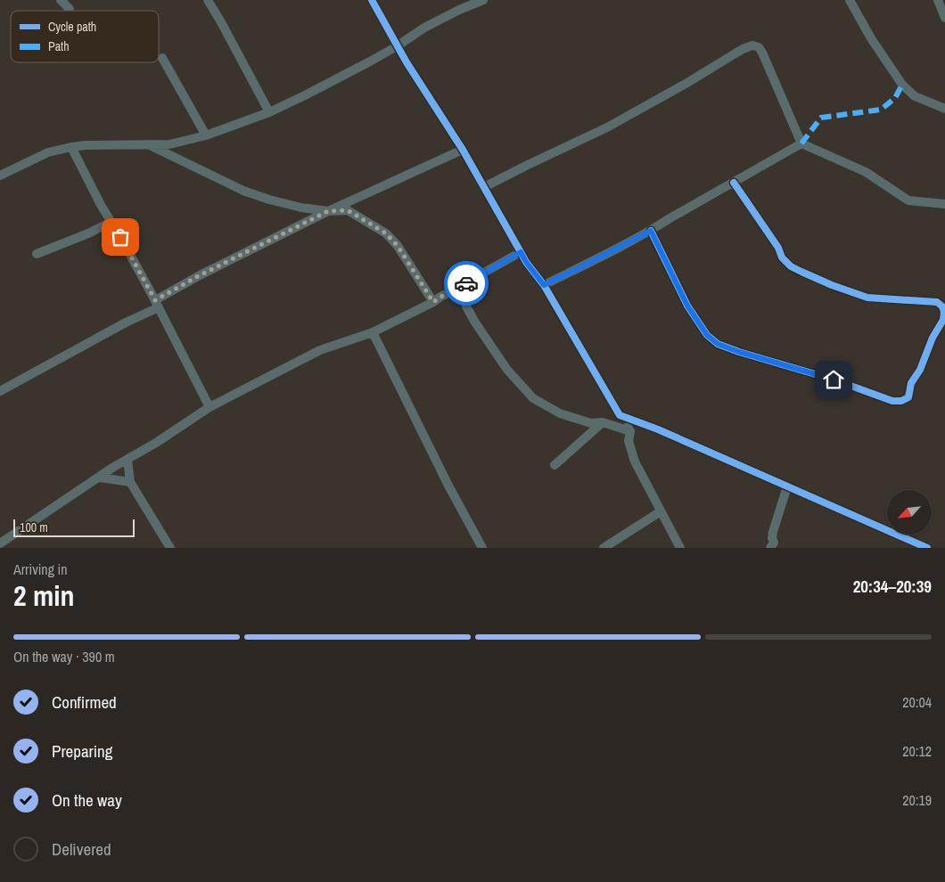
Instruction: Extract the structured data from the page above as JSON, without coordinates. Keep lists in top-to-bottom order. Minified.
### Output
{"legend":["Cycle path","Path"],"scale_bar":"100 m","north":"bottom left","page":{"scale":"100 m","heading":["2 min","Arriving in","20:34–20:39"],"bar":"On the way · 390 m","list":[["Confirmed","20:04"],["Preparing","20:12"],["On the way","20:19"],"Delivered"]}}
